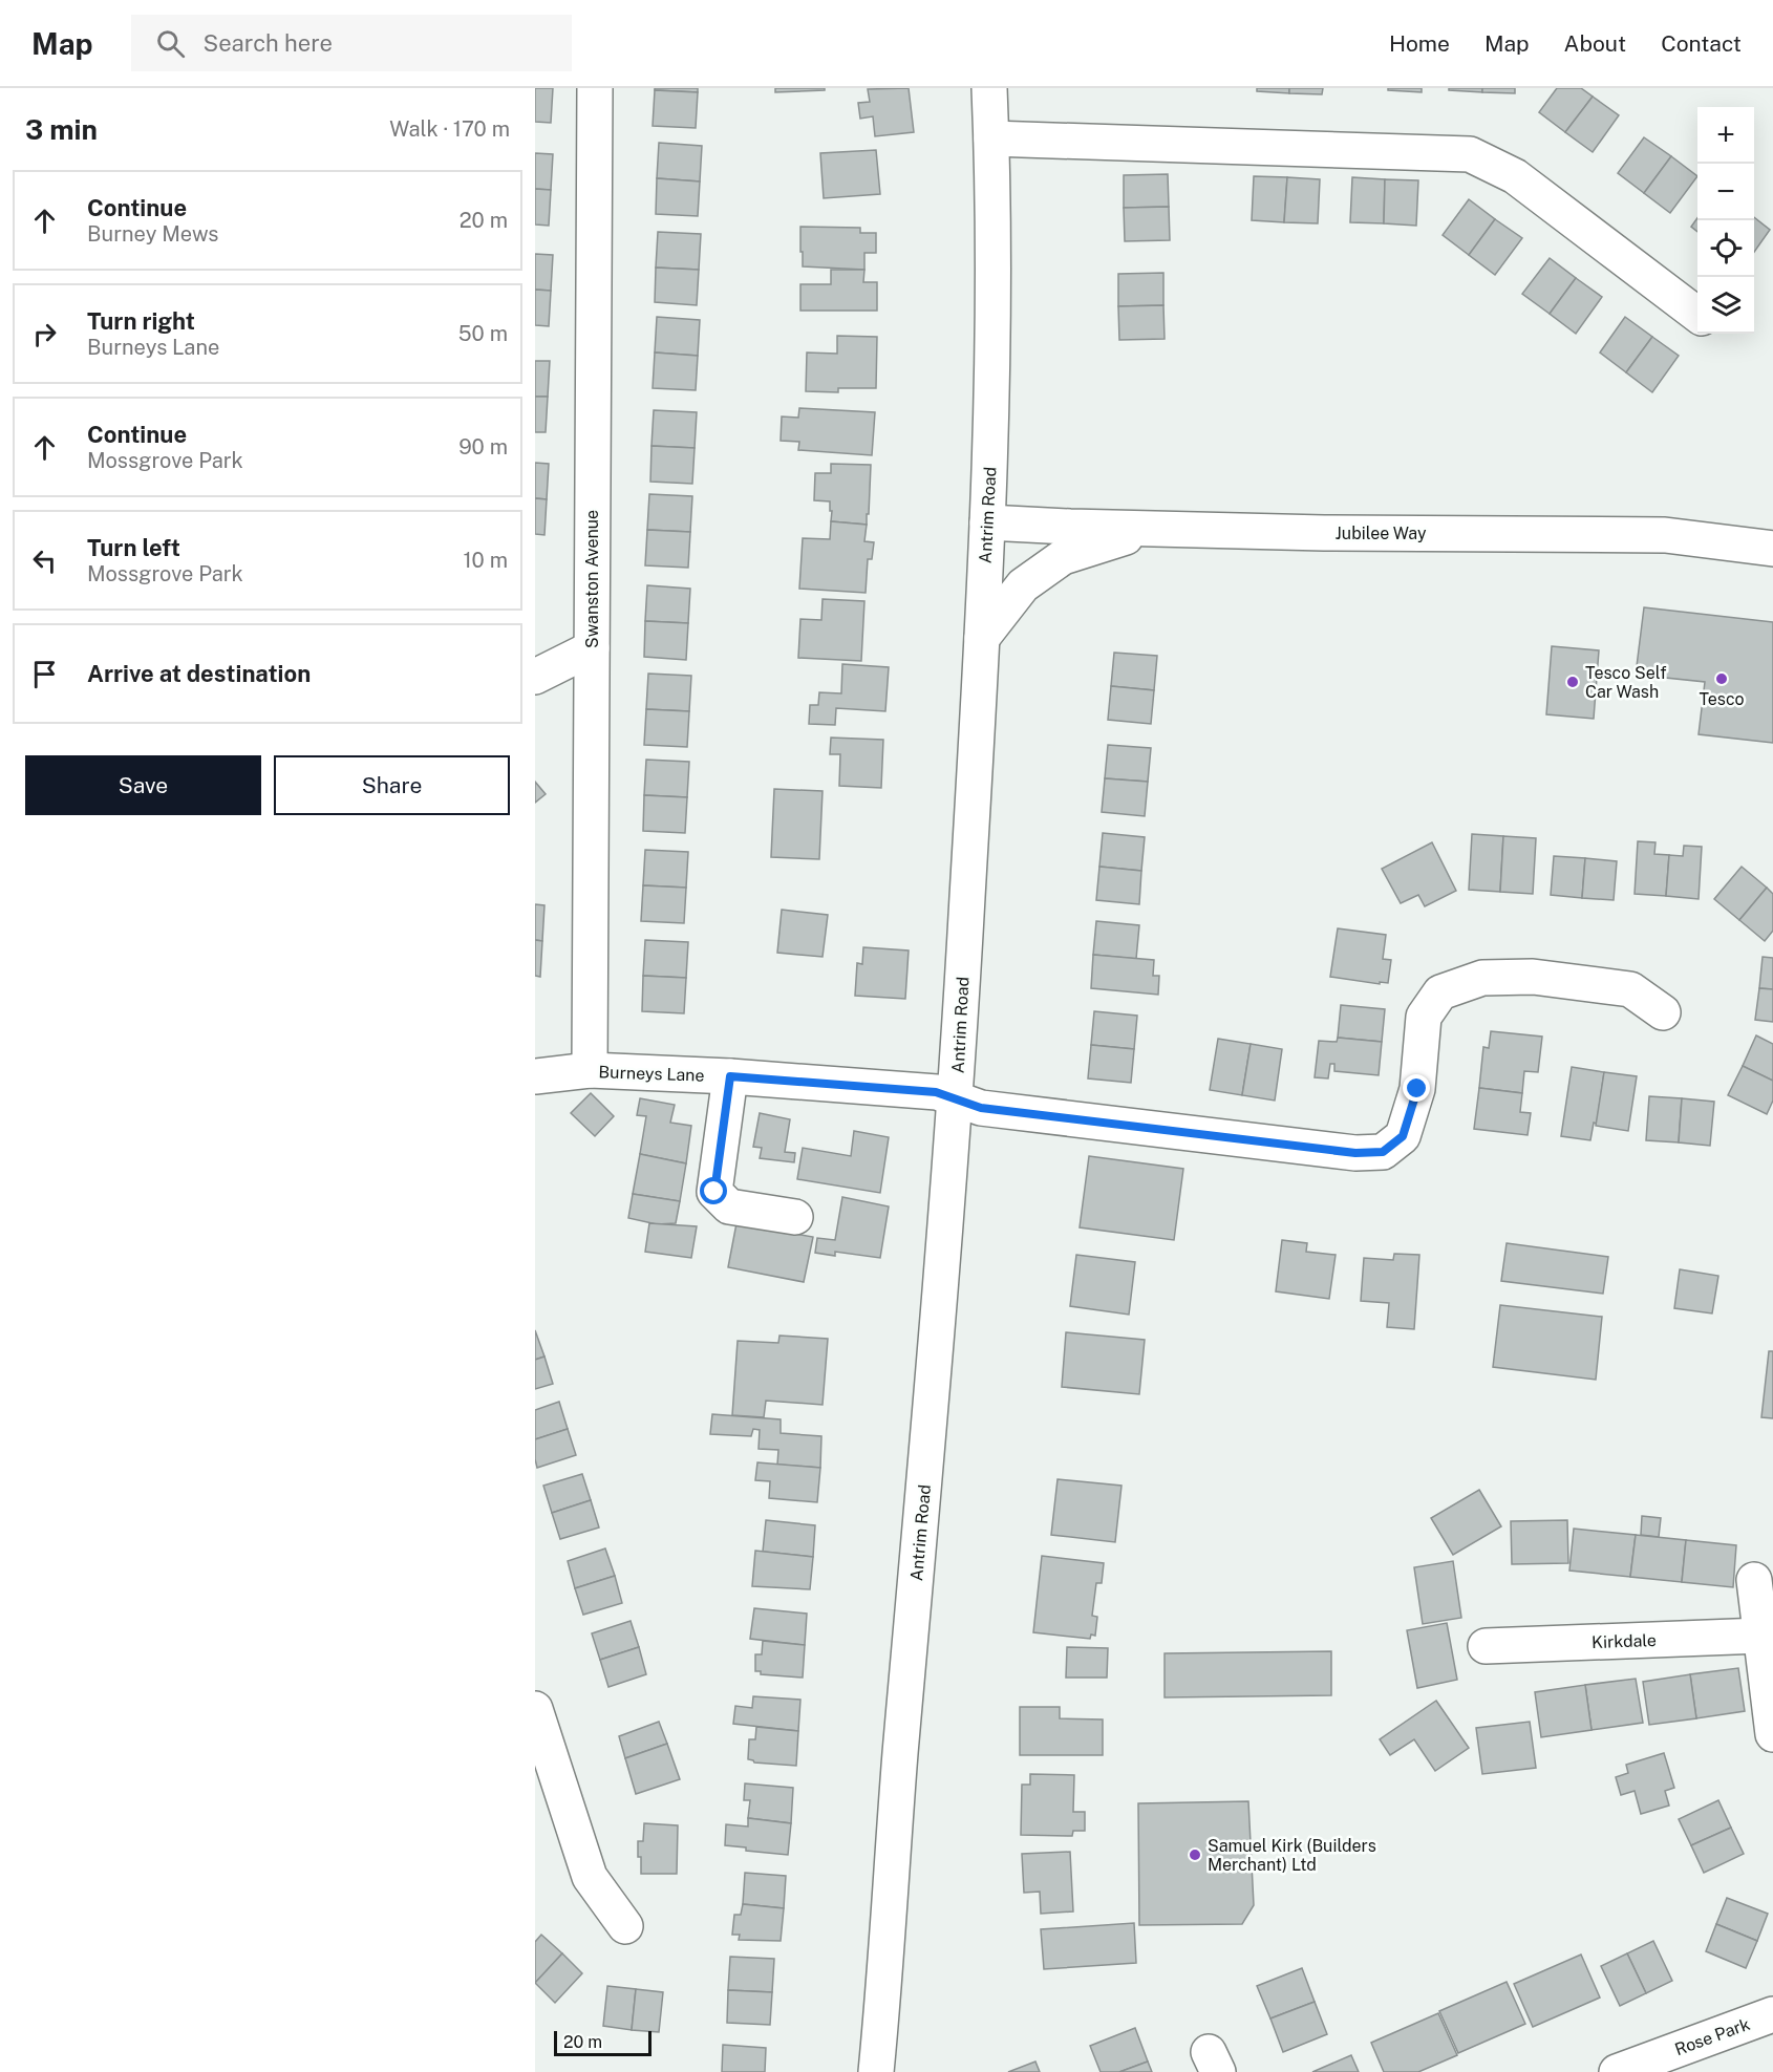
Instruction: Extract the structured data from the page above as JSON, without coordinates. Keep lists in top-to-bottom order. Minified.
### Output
{"streets":{"street":["Antrim Road","Jubilee Way","Swanston Avenue","Burneys Lane","Kirkdale","Rose Park"]},"crossings":[["Antrim Road","Jubilee Way"],["Antrim Road","Burneys Lane"],["Swanston Avenue","Burneys Lane"]],"places":["Tesco","Tesco Self Car Wash","Samuel Kirk (Builders Merchant) Ltd"],"scale_bar":"20 m","page":{"header":"Map","search":"Search here","nav":["Home","Map","About","Contact"],"heading":["3 min","Walk · 170 m"],"map_buttons":["+","−"],"list":[["Continue","Burney Mews","20 m"],["Turn right","Burneys Lane","50 m"],["Continue","Mossgrove Park","90 m"],["Turn left","Mossgrove Park","10 m"],"Arrive at destination"],"buttons":["Save","Share"],"scale":"20 m"}}
